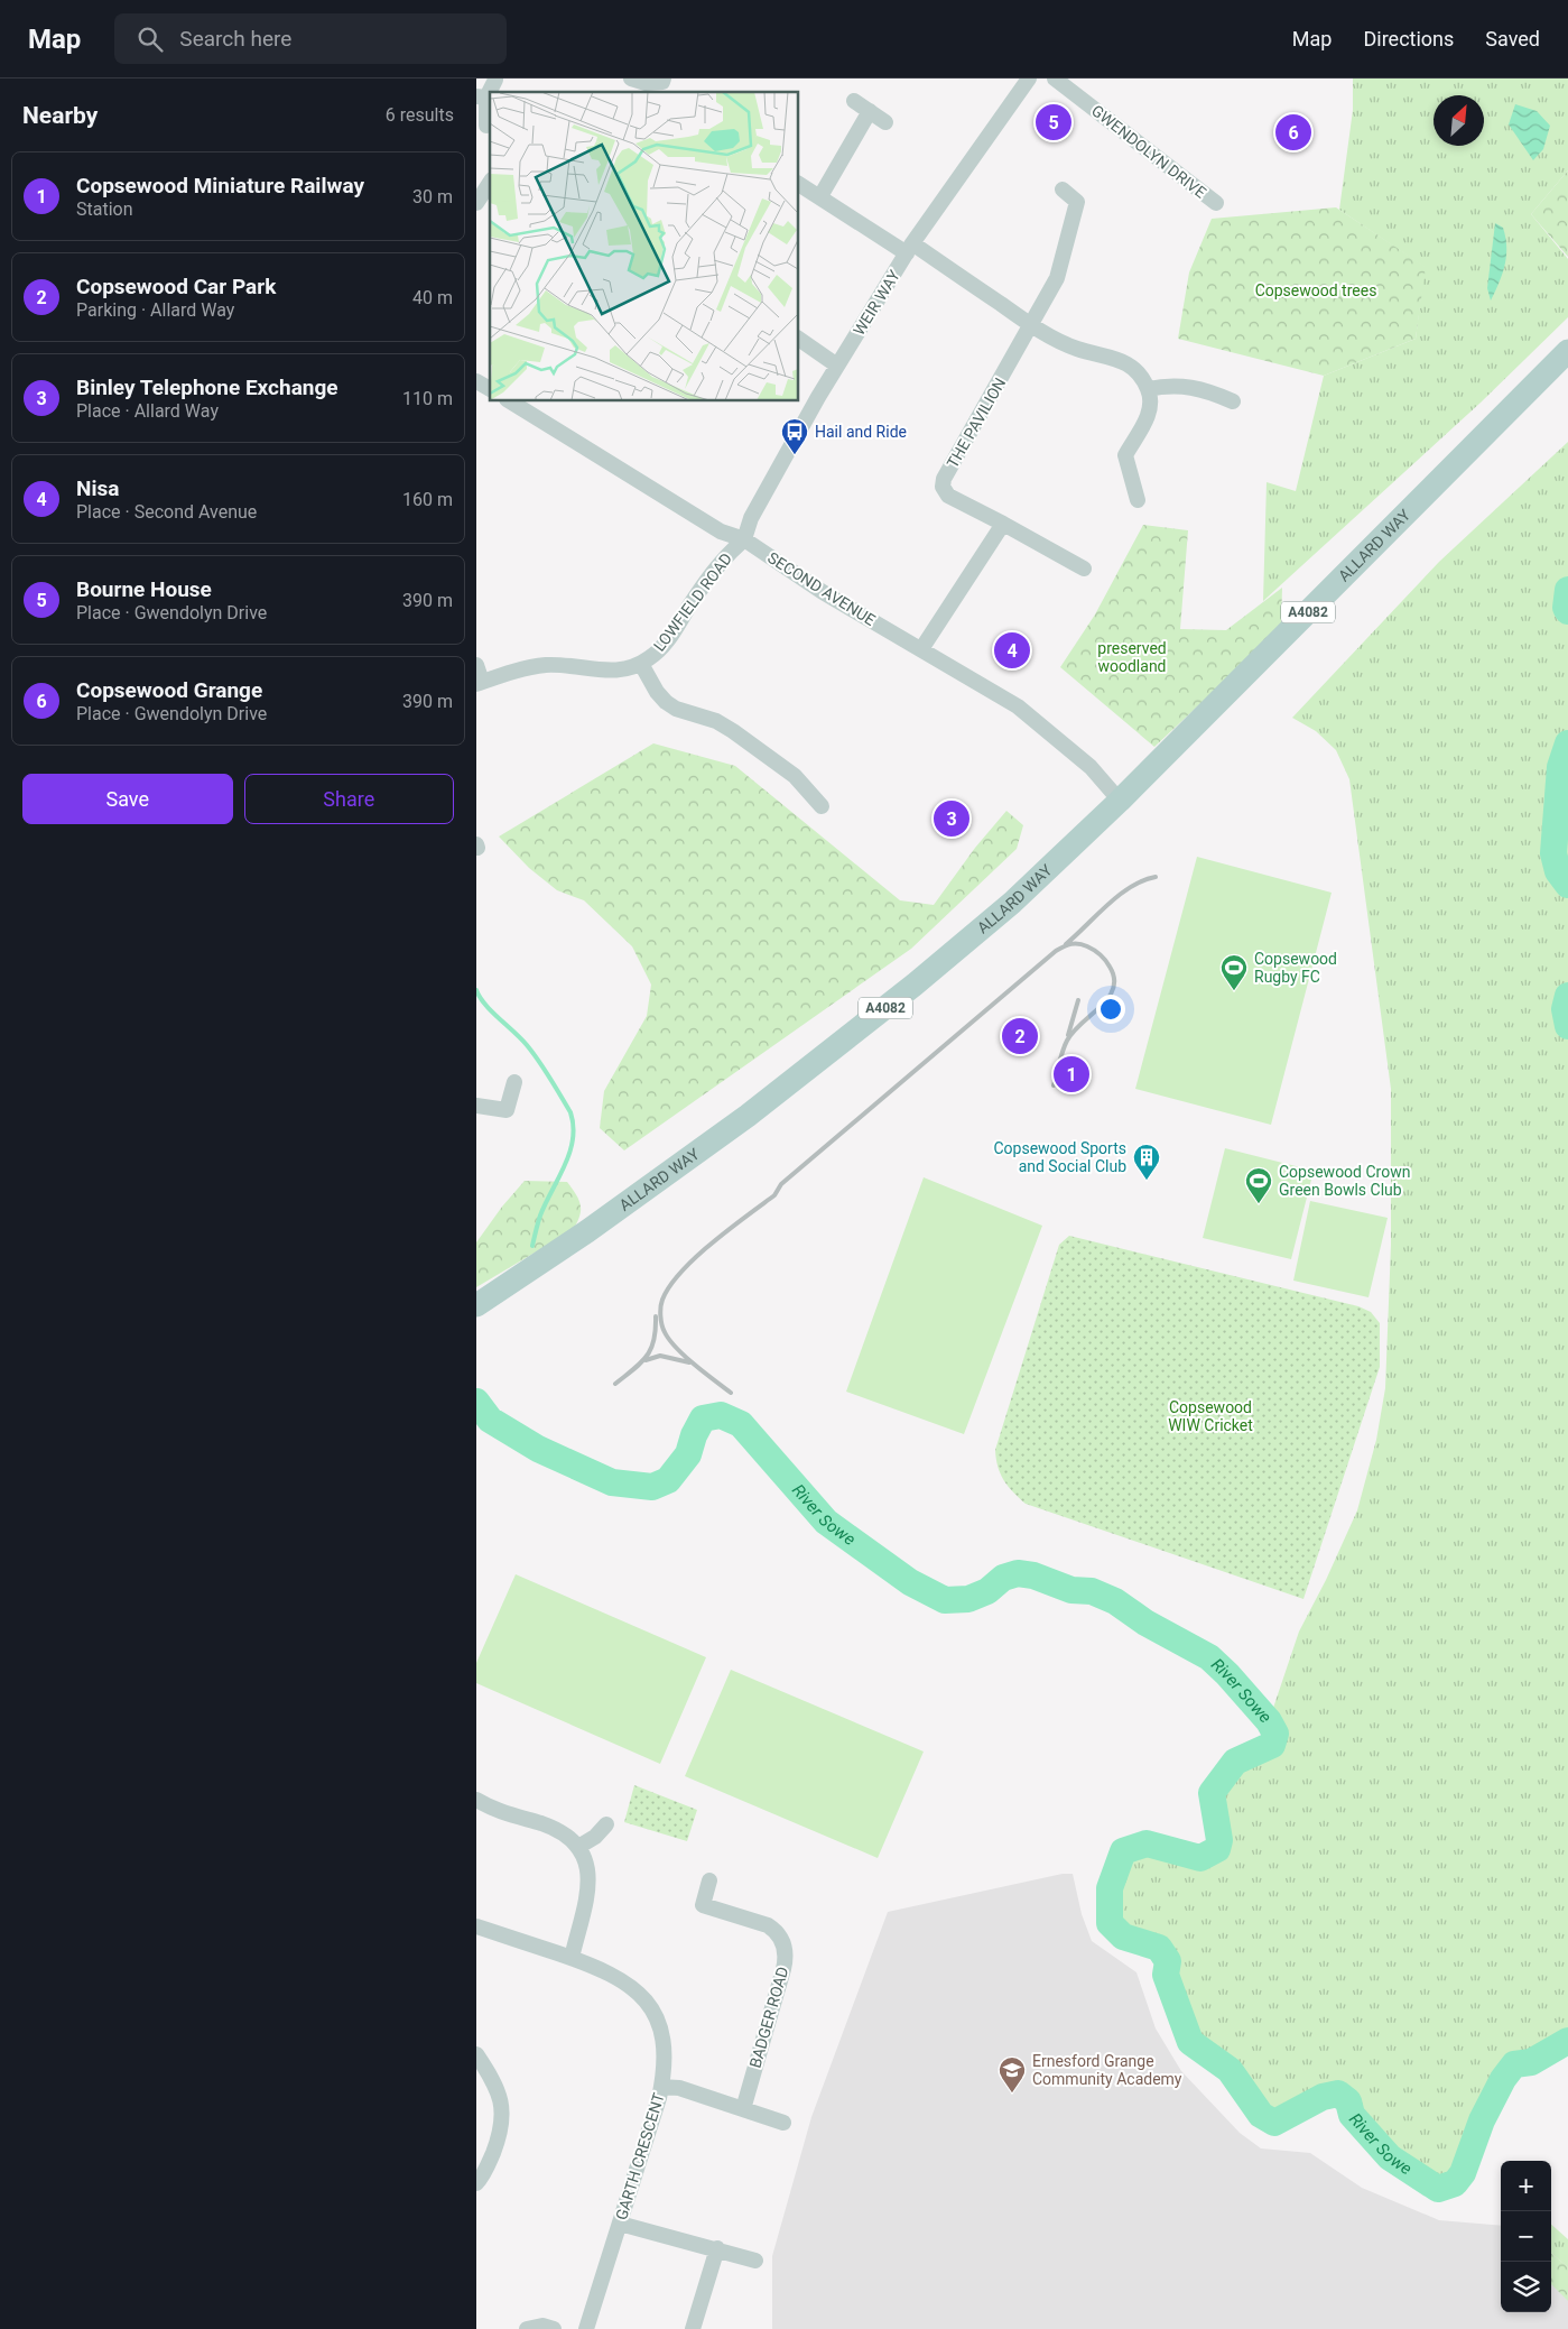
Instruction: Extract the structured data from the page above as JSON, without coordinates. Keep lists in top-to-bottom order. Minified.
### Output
{"streets":{"main road":["ALLARD WAY","A4082"],"street":["GWENDOLYN DRIVE","WEIR WAY","THE PAVILION","SECOND AVENUE","LOWFIELD ROAD","BADGER ROAD","GARTH CRESCENT"]},"crossings":[["WEIR WAY","SECOND AVENUE"],["WEIR WAY","LOWFIELD ROAD"],["ALLARD WAY","SECOND AVENUE"],["SECOND AVENUE","LOWFIELD ROAD"]],"water":["River Sowe"],"parks":["Copsewood trees","preserved woodland","Copsewood WIW Cricket"],"places":{"bus stop":["Hail and Ride"],"sports":["Copsewood Rugby FC","Copsewood Crown Green Bowls Club"],"building":["Copsewood Sports and Social Club"],"school or university":["Ernesford Grange Community Academy"]},"north":"top right","page":{"header":"Map","search":"Search here","nav":["Map","Directions","Saved"],"heading":["Nearby","6 results"],"pins":["5","6","4","3","2","1"],"list":[{"mark":"1","name":"Copsewood Miniature Railway","note":"Station","value":"30 m"},{"mark":"2","name":"Copsewood Car Park","note":"Parking · Allard Way","value":"40 m"},{"mark":"3","name":"Binley Telephone Exchange","note":"Place · Allard Way","value":"110 m"},{"mark":"4","name":"Nisa","note":"Place · Second Avenue","value":"160 m"},{"mark":"5","name":"Bourne House","note":"Place · Gwendolyn Drive","value":"390 m"},{"mark":"6","name":"Copsewood Grange","note":"Place · Gwendolyn Drive","value":"390 m"}],"buttons":["Save","Share"],"map_buttons":["+","−"]}}
